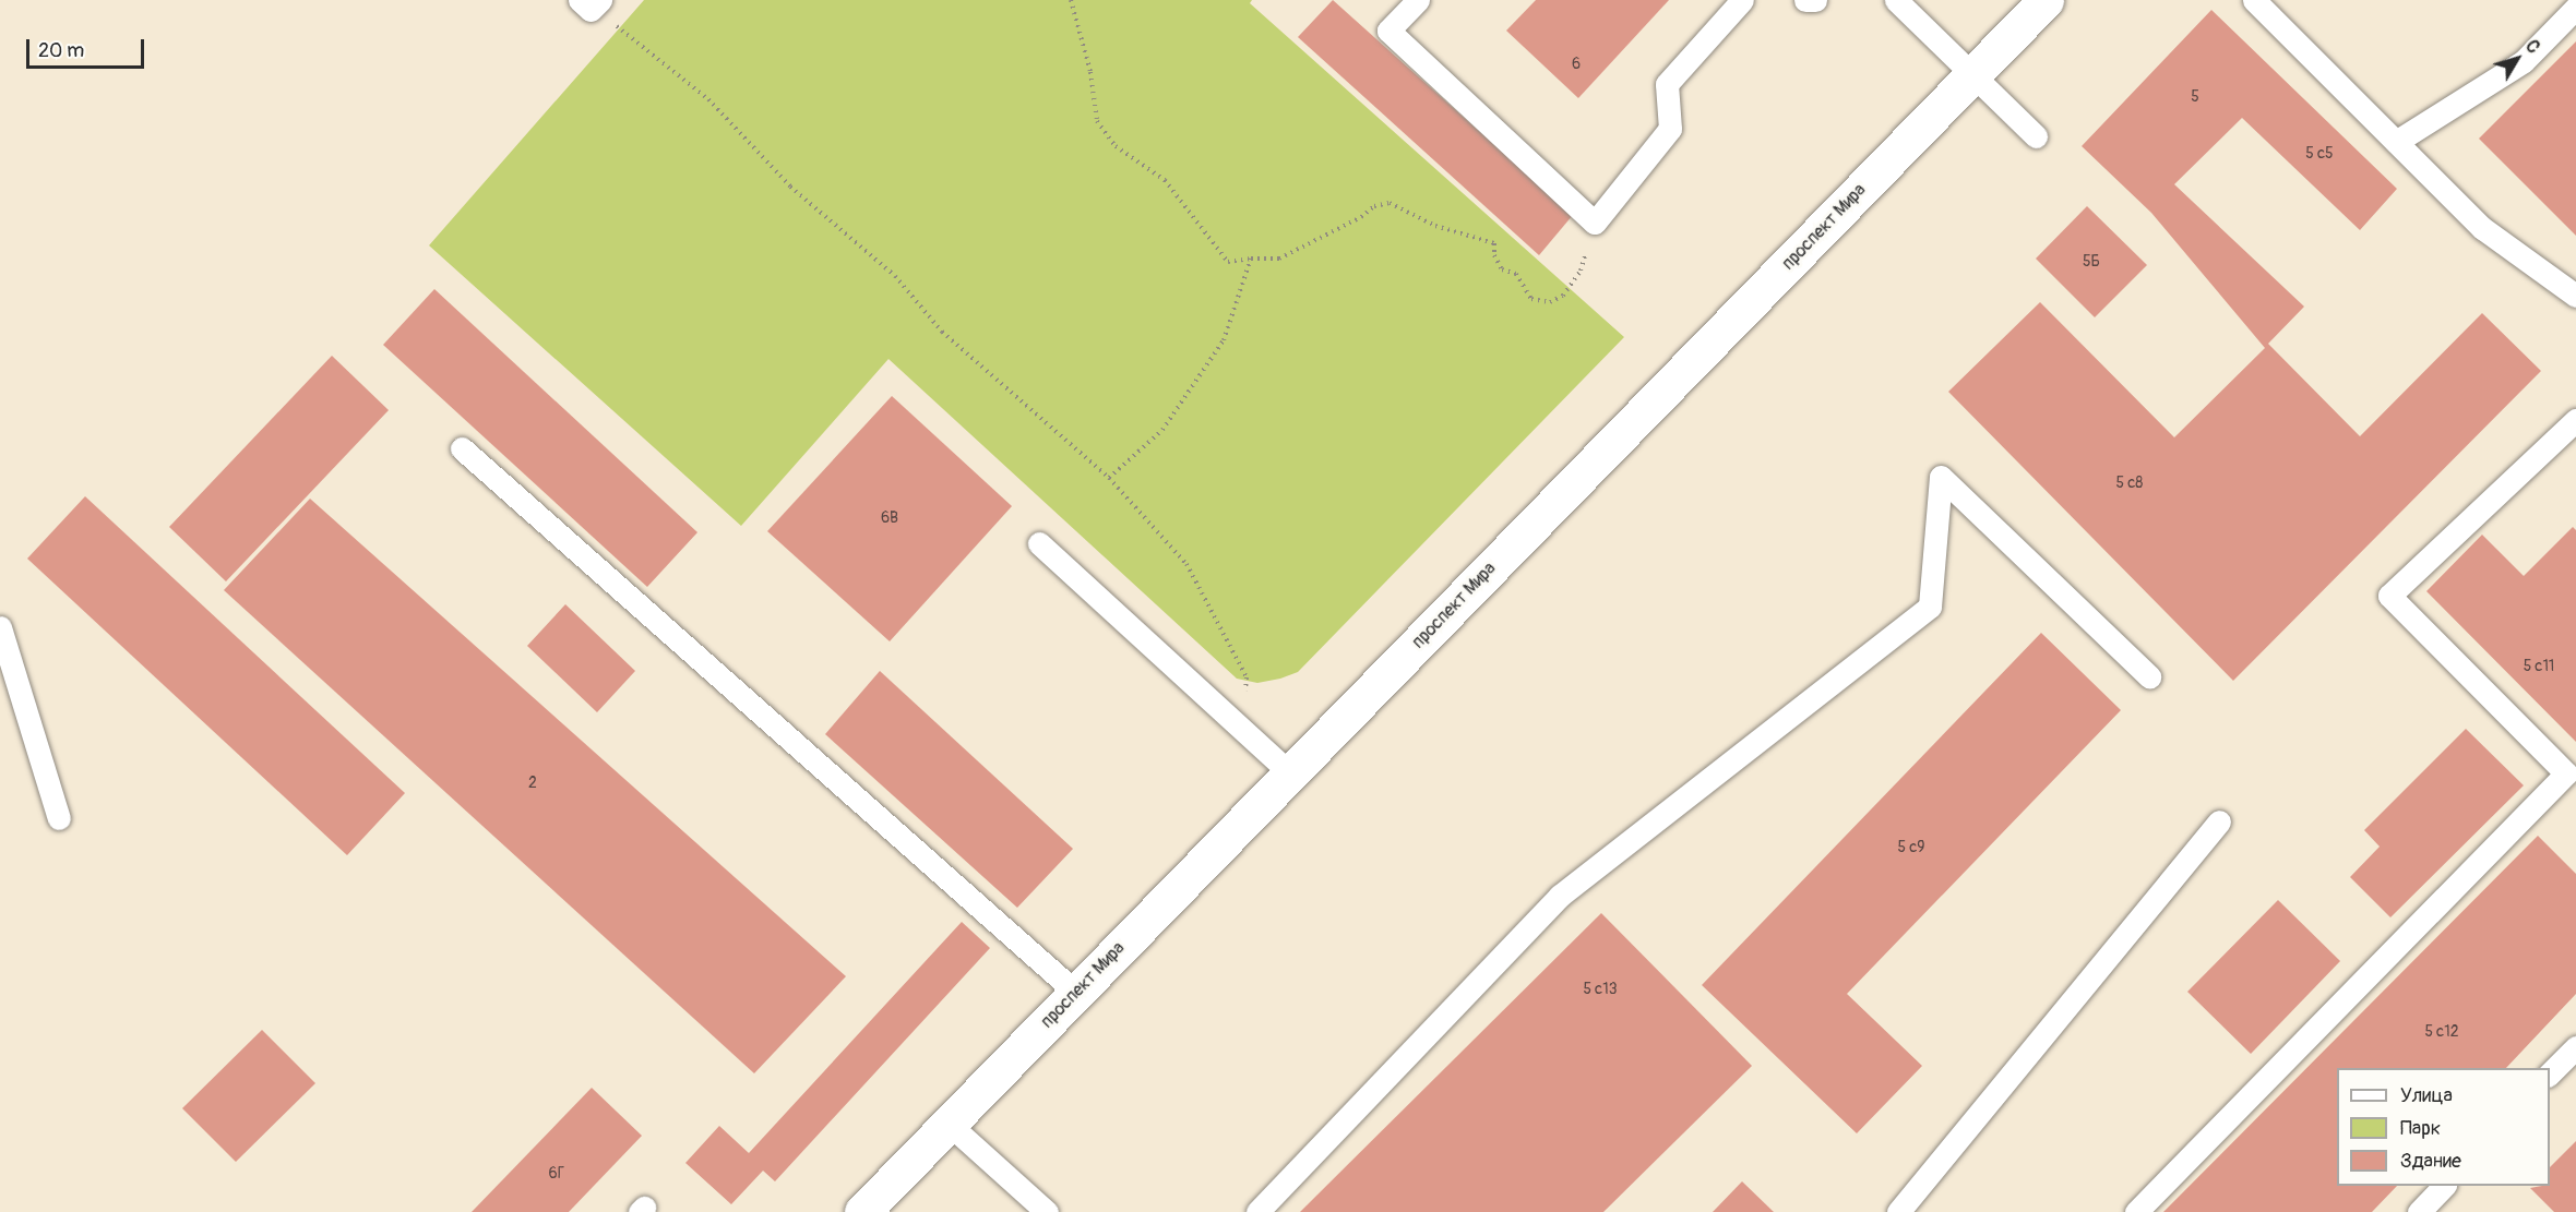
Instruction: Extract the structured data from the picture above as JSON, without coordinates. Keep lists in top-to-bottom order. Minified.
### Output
{"streets":{"main road":["проспект Мира"]},"house_numbers":["6","5","5 с5","5Б","5 с8","6В","5 с11","2","5 с9","5 с13","5 с12","6Г"],"legend":["Улица","Парк","Здание"],"scale_bar":"20 m","north":"top right"}
